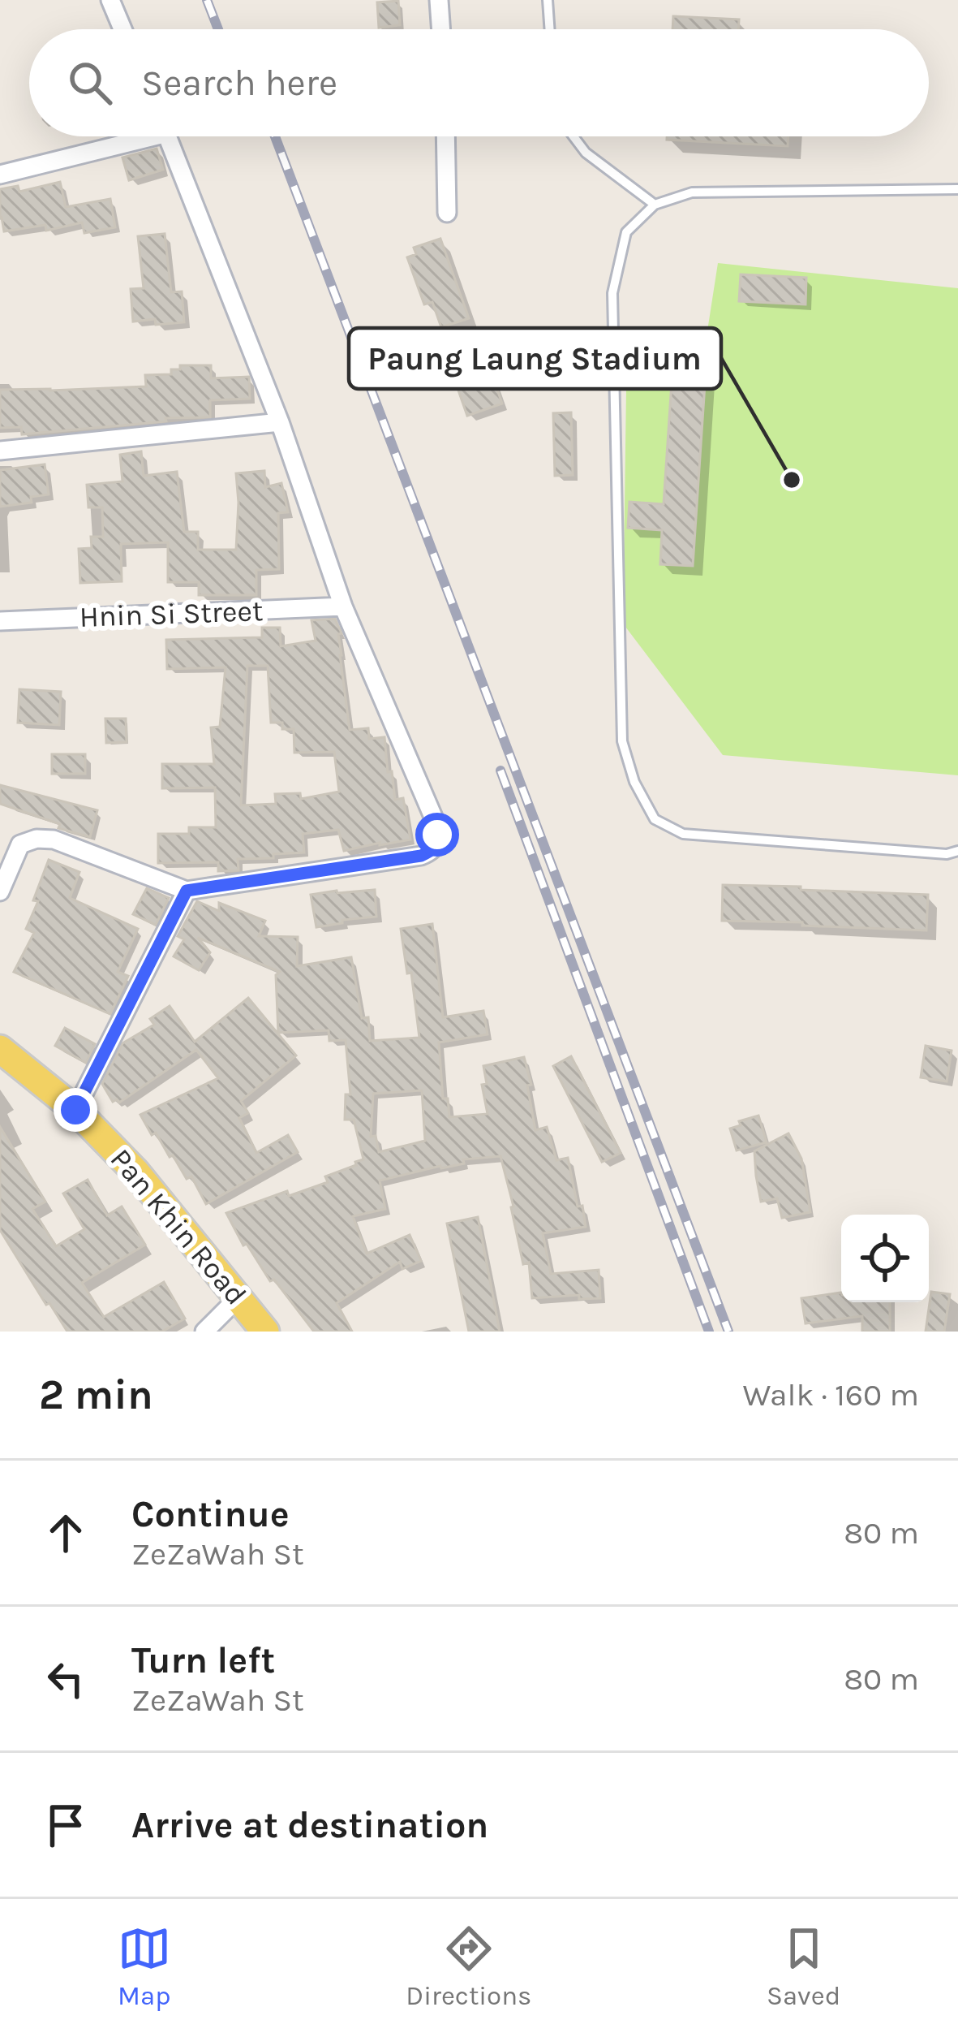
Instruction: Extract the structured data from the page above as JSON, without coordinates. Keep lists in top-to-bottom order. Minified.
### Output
{"streets":{"main road":["Pan Khin Road"],"street":["Hnin Si Street"]},"places":["Paung Laung Stadium"],"page":{"search":"Search here","heading":["2 min","Walk · 160 m"],"list":[["Continue","ZeZaWah St","80 m"],["Turn left","ZeZaWah St","80 m"],"Arrive at destination"],"nav":["Map","Directions","Saved"]}}
